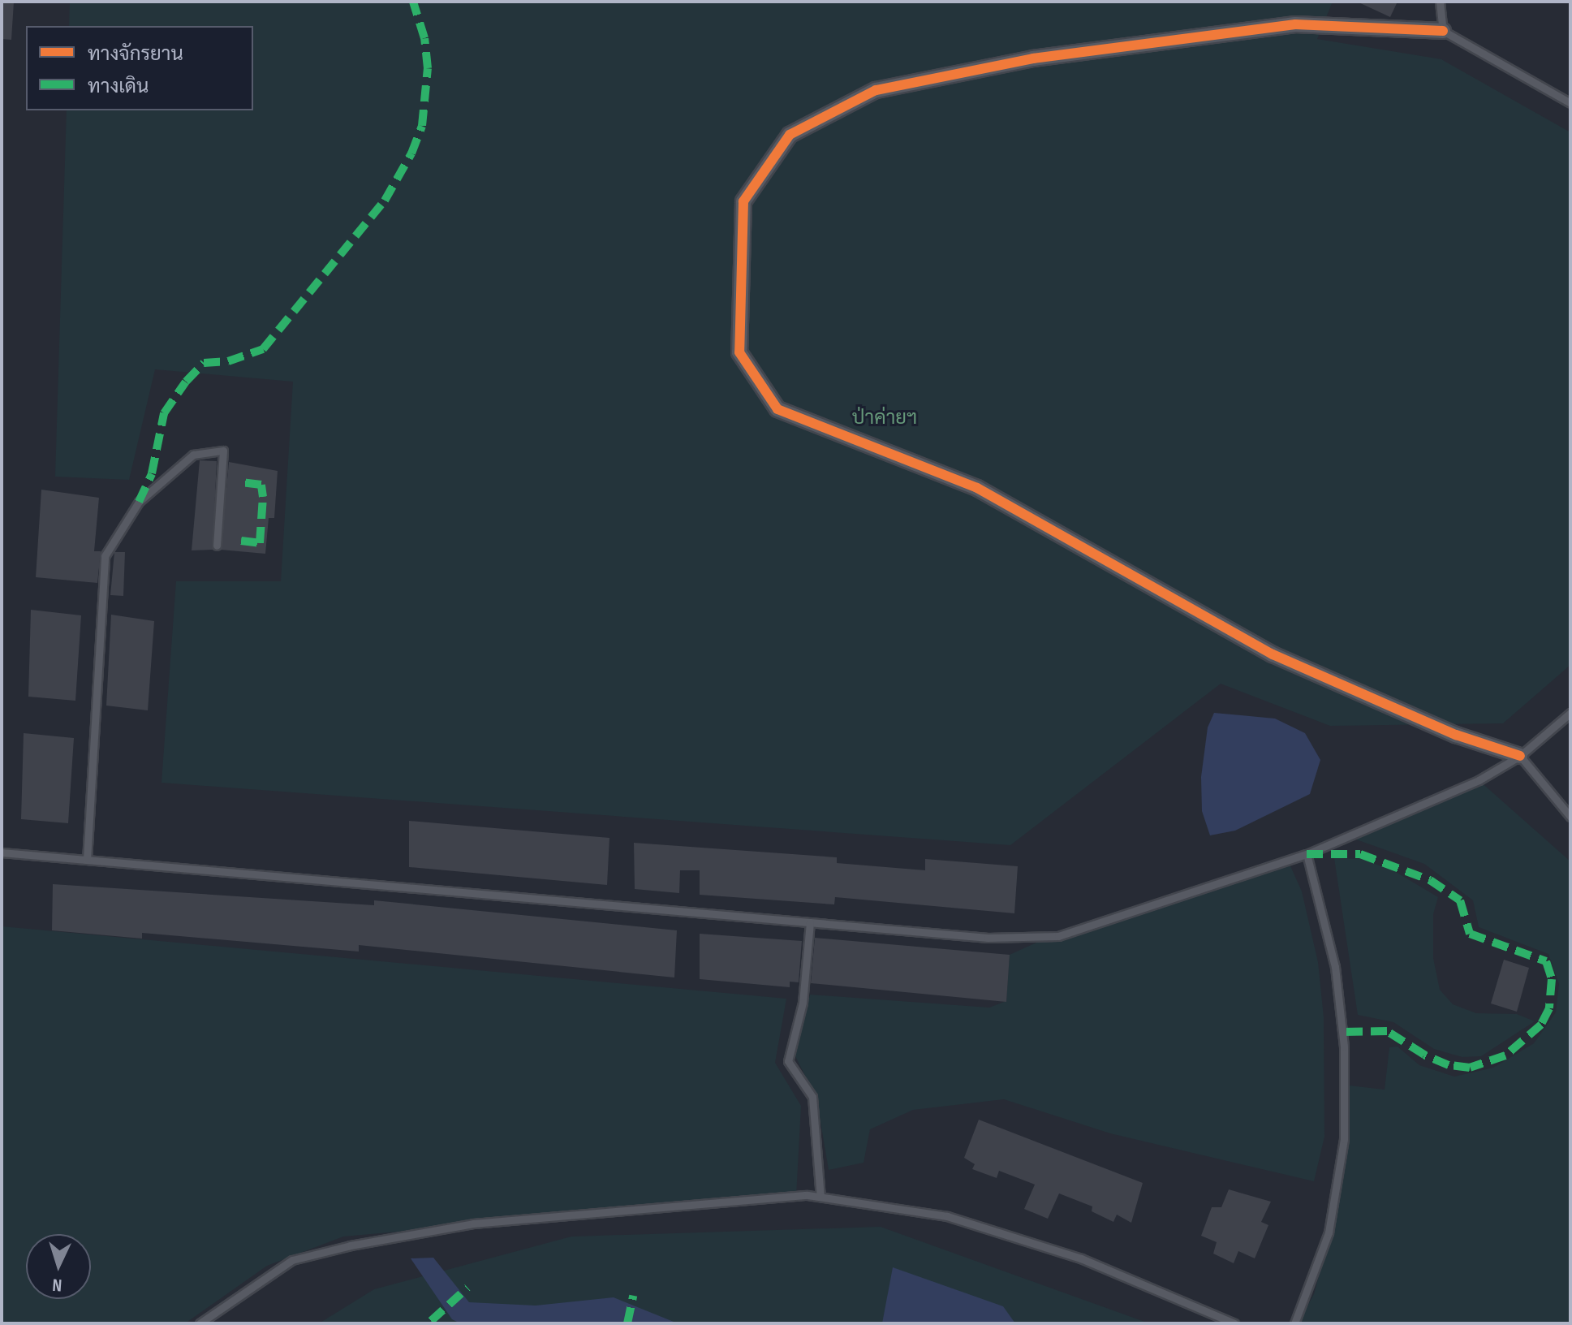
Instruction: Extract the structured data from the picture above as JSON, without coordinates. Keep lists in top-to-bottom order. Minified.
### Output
{"parks":["ป่าค่ายฯ"],"legend":["ทางจักรยาน","ทางเดิน"],"north":"bottom"}
